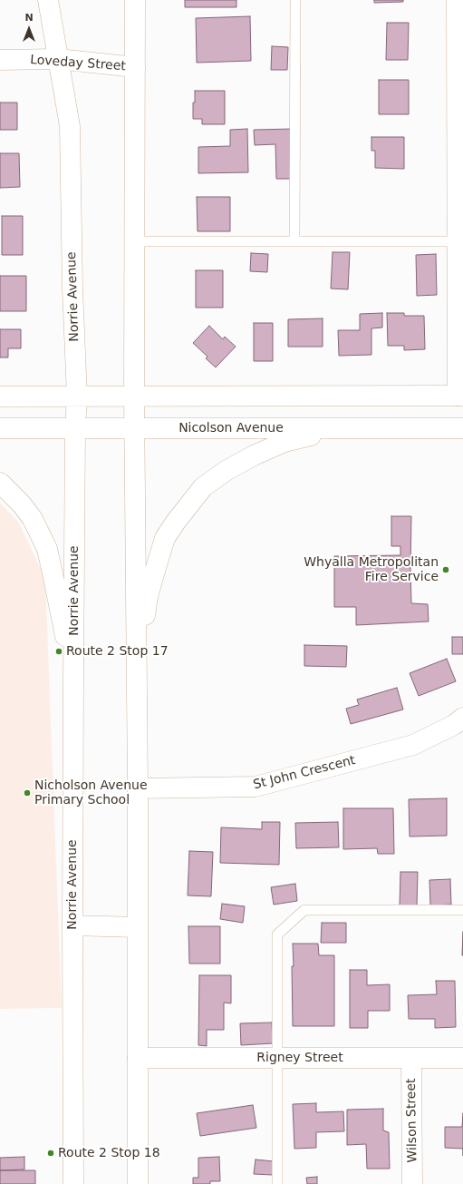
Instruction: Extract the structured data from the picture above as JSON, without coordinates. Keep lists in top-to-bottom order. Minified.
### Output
{"streets":{"main road":["Loveday Street","Norrie Avenue","Nicolson Avenue","St John Crescent","Rigney Street","Wilson Street"]},"crossings":[["Loveday Street","Norrie Avenue"],["Norrie Avenue","Nicolson Avenue"],["Rigney Street","Wilson Street"]],"places":["Whyalla Metropolitan Fire Service","Route 2 Stop 17","Nicholson Avenue Primary School","Route 2 Stop 18"],"north":"top"}
